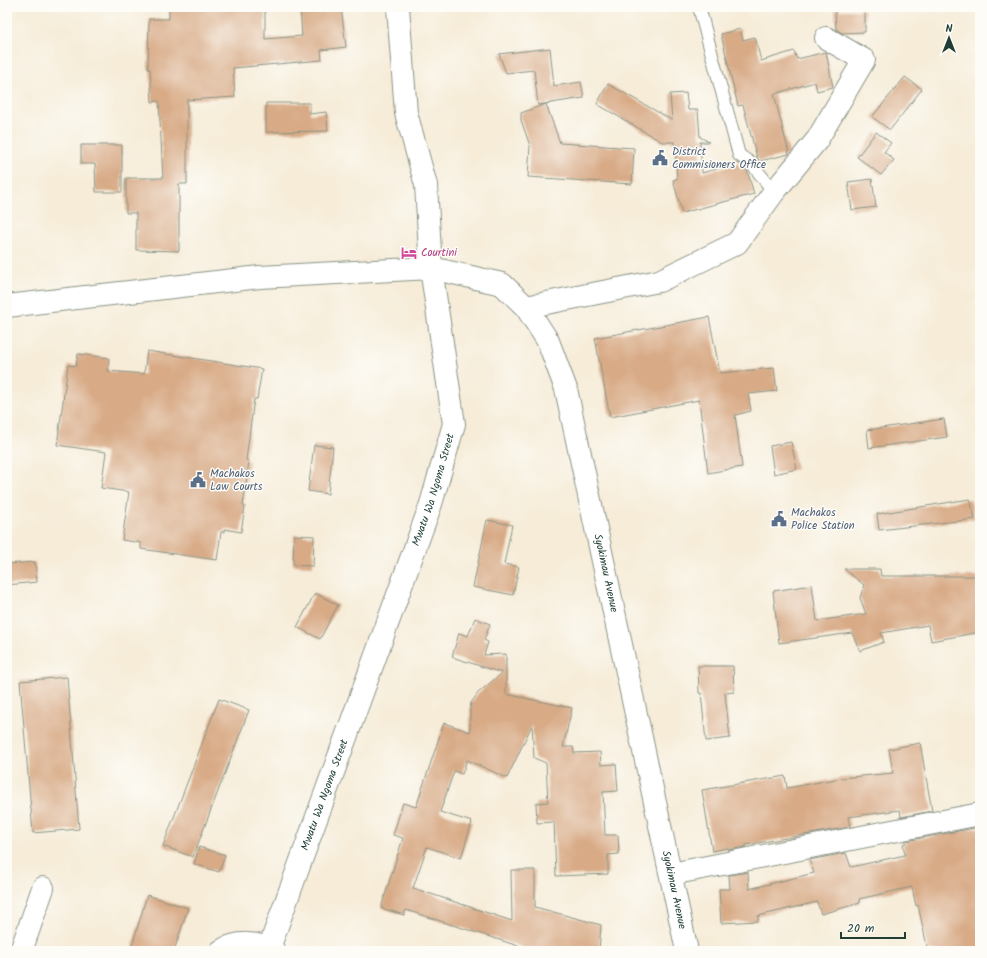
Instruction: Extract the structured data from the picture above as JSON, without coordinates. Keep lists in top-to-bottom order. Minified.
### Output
{"streets":{"street":["Mwatu Wa Ngoma Street","Syokimau Avenue"]},"crossings":[["Mwatu Wa Ngoma Street","Syokimau Avenue"]],"places":{"public building":["District Commisioners Office","Machakos Law Courts","Machakos Police Station"],"hotel":["Courtini"]},"scale_bar":"20 m","north":"top"}
